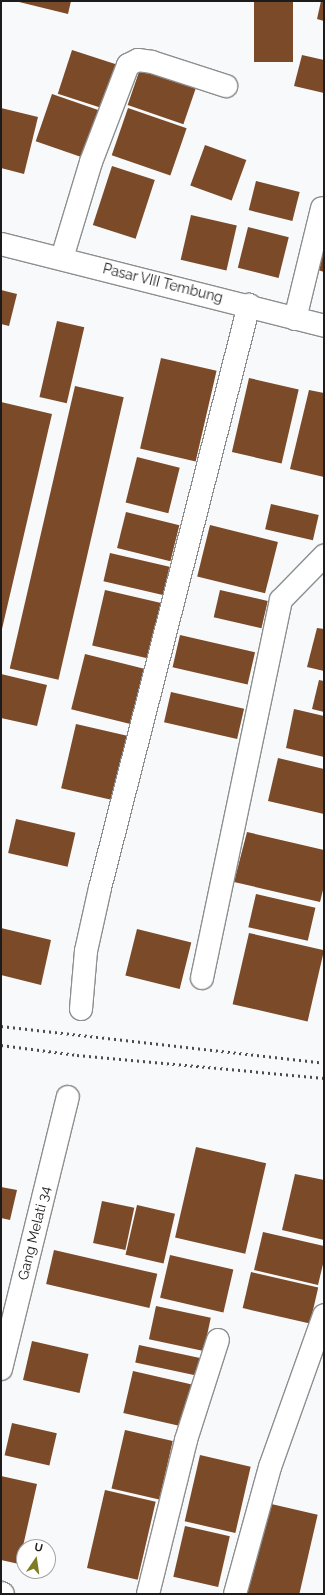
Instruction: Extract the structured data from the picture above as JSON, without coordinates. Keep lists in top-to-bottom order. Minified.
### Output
{"streets":{"street":["Pasar VIII Tembung","Gang Melati 34"]},"north":"top"}
